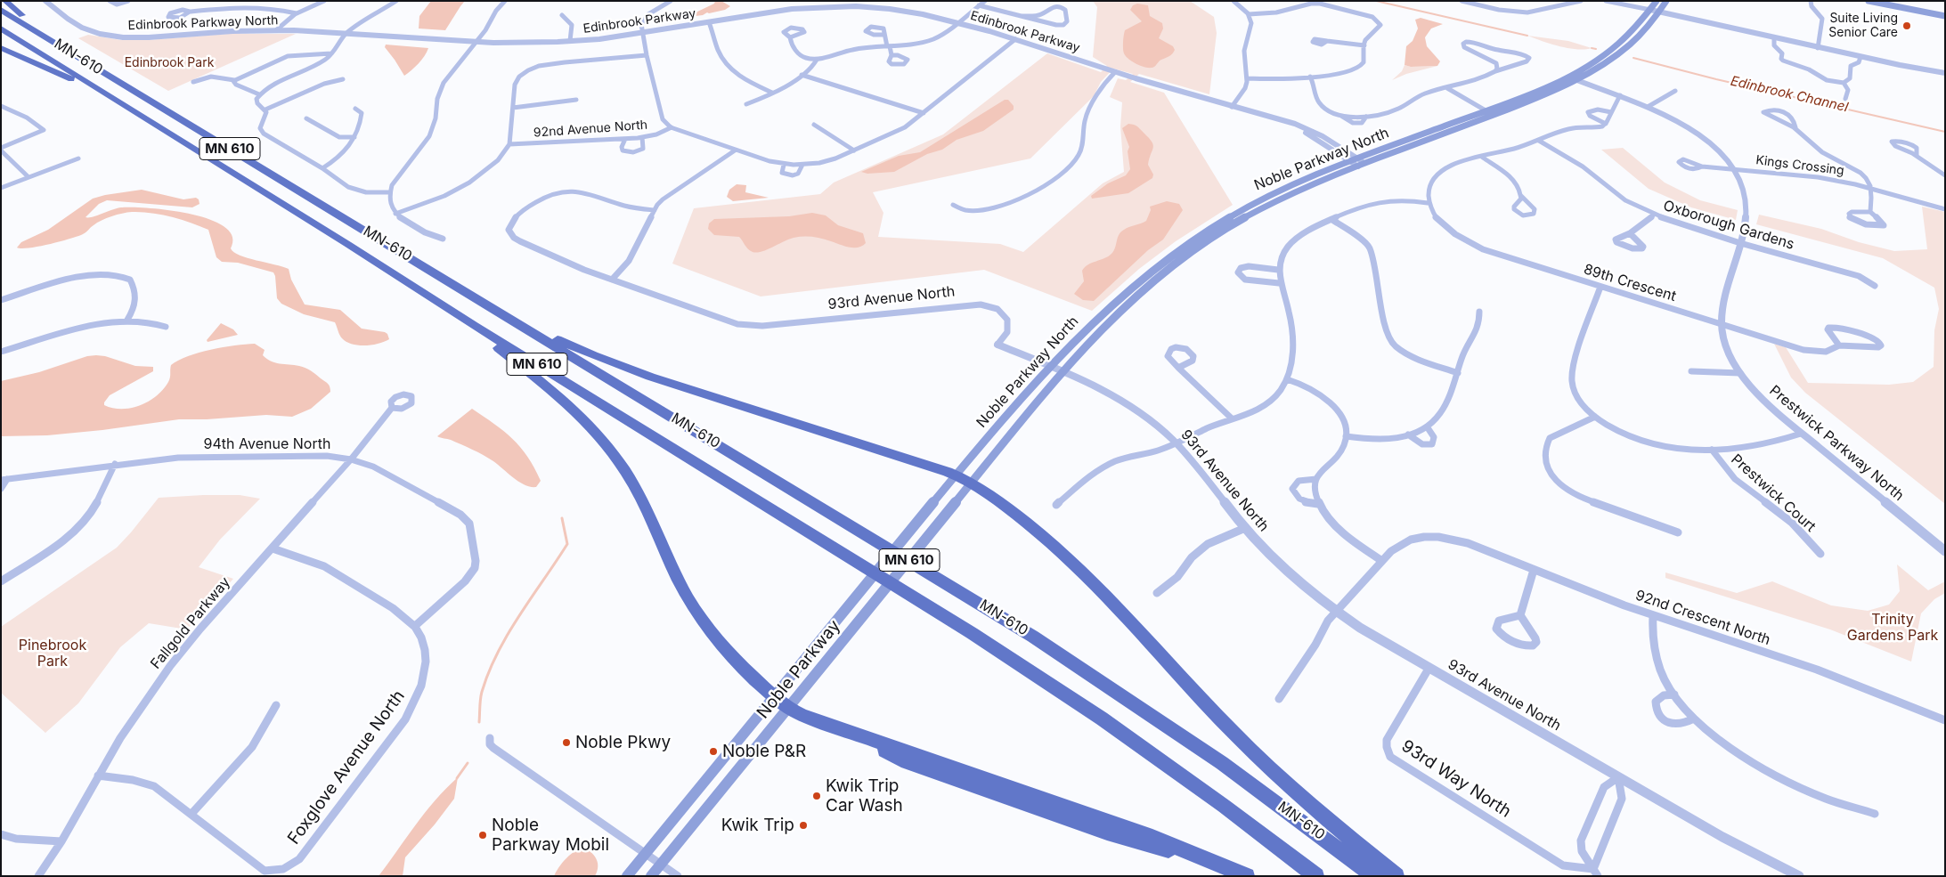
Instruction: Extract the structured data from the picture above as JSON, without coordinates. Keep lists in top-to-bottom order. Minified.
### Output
{"streets":{"highway":["MN-610","MN 610"],"main road":["Noble Parkway North","Noble Parkway"],"street":["Edinbrook Parkway","Edinbrook Parkway North","92nd Avenue North","Kings Crossing","Oxborough Gardens","89th Crescent","93rd Avenue North","Prestwick Parkway North","94th Avenue North","Prestwick Court","92nd Crescent North","Fallgold Parkway","Foxglove Avenue North","93rd Way North"]},"crossings":[["Edinbrook Parkway","Edinbrook Parkway North"],["Edinbrook Parkway","Noble Parkway North"],["Noble Parkway North","93rd Avenue North"],["Noble Parkway North","Prestwick Parkway North"],["Noble Parkway North","Noble Parkway"],["Kings Crossing","Prestwick Parkway North"],["Oxborough Gardens","Prestwick Parkway North"],["89th Crescent","Prestwick Parkway North"],["93rd Avenue North","92nd Crescent North"],["93rd Avenue North","93rd Way North"],["94th Avenue North","Fallgold Parkway"],["94th Avenue North","Foxglove Avenue North"],["Fallgold Parkway","Foxglove Avenue North"]],"water":["Edinbrook Channel"],"parks":["Edinbrook Park","Trinity Gardens Park","Pinebrook Park"],"places":["Suite Living Senior Care","Noble Pkwy","Noble P&R","Kwik Trip Car Wash","Kwik Trip","Noble Parkway Mobil"]}
